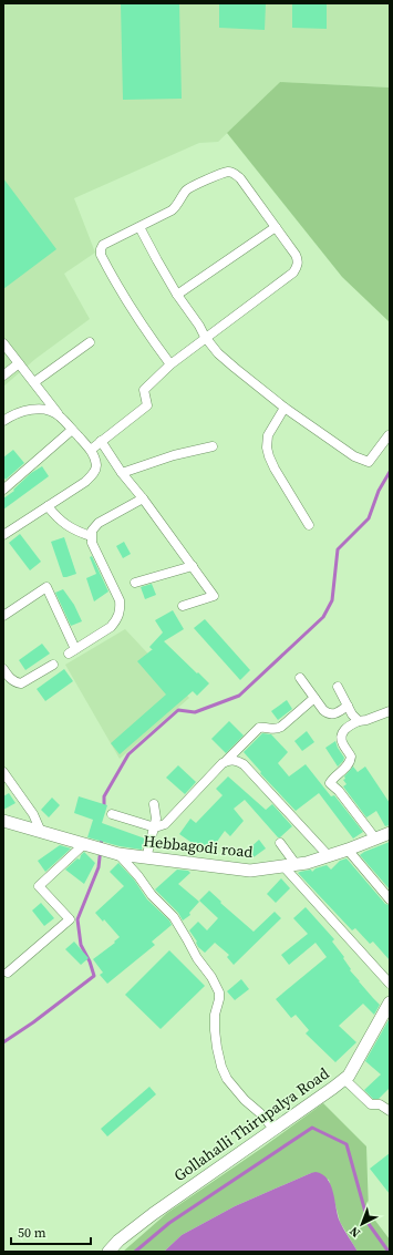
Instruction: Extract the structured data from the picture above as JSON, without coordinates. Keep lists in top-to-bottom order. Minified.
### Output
{"streets":{"street":["Hebbagodi road","Gollahalli Thirupalya Road"]},"scale_bar":"50 m","north":"bottom left"}
